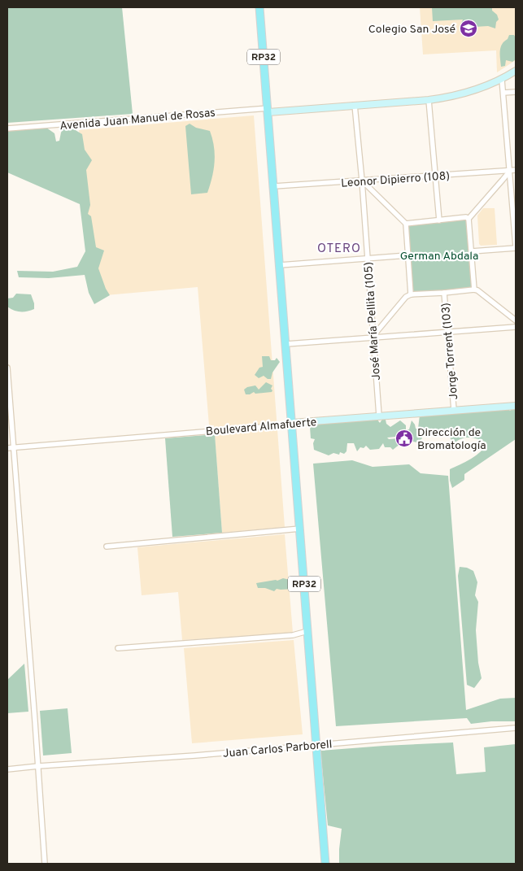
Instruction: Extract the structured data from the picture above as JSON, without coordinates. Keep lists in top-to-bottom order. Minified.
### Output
{"streets":{"main road":["RP32","Avenida Juan Manuel de Rosas","Boulevard Almafuerte"],"street":["Leonor Dipierro (108)","José María Pellita (105)","Jorge Torrent (103)","Juan Carlos Parborell"]},"crossings":[["RP32","Avenida Juan Manuel de Rosas"],["RP32","Leonor Dipierro (108)"],["RP32","Boulevard Almafuerte"],["RP32","Juan Carlos Parborell"],["Avenida Juan Manuel de Rosas","José María Pellita (105)"],["Leonor Dipierro (108)","José María Pellita (105)"],["José María Pellita (105)","Boulevard Almafuerte"],["Jorge Torrent (103)","Boulevard Almafuerte"]],"districts":["OTERO"],"parks":["German Abdala"],"places":{"school or university":["Colegio San José"],"public building":["Dirección de Bromatología"]}}
